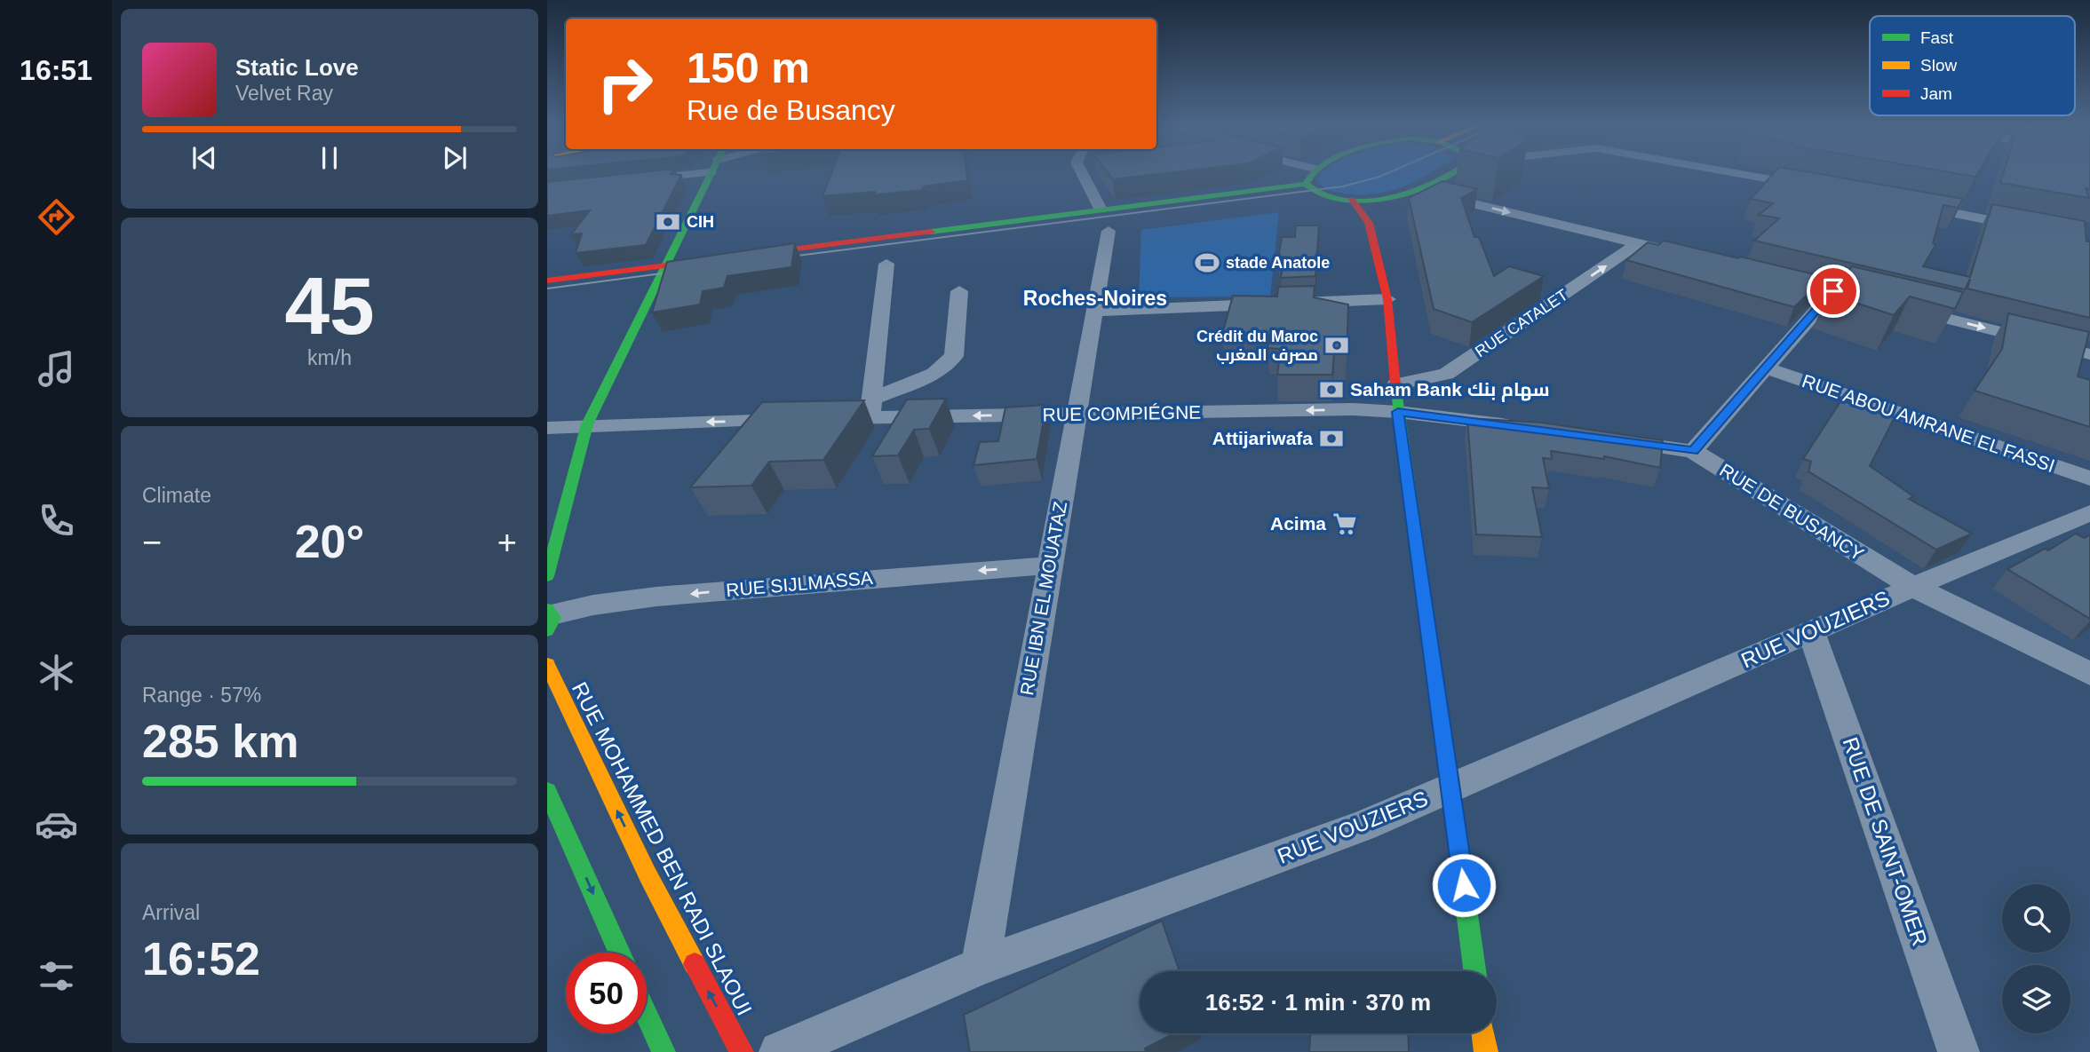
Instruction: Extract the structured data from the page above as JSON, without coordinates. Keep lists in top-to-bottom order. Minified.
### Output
{"streets":{"street":["RUE CATALET","RUE COMPIÉGNE","RUE ABOU AMRANE EL FASSI","RUE DE BUSANCY","RUE SIJLMASSA","RUE IBN EL MOUATAZ","RUE VOUZIERS","RUE DE SAINT-OMER","RUE MOHAMMED BEN RADI SLAOUI"]},"crossings":[["RUE COMPIÉGNE","RUE IBN EL MOUATAZ"],["RUE DE BUSANCY","RUE VOUZIERS"],["RUE SIJLMASSA","RUE IBN EL MOUATAZ"],["RUE IBN EL MOUATAZ","RUE VOUZIERS"],["RUE VOUZIERS","RUE DE SAINT-OMER"]],"districts":["Roches-Noires"],"places":{"bank":["CIH","Crédit du Maroc مصرف المغرب","Saham Bank سهام بنك","Attijariwafa"],"sports":["stade Anatole"],"supermarket":["Acima"]},"legend":["Fast","Slow","Jam"],"page":{"tabs":"16:51","turn":["150 m","Rue de Busancy"],"song":["Static Love","Velvet Ray"],"tile":[["45","km/h"],"Climate",["Range · 57%","285 km"],["Arrival","16:52"]],"heat":["−","20°","+"],"limit":"50","trip":"16:52 · 1 min · 370 m"}}
